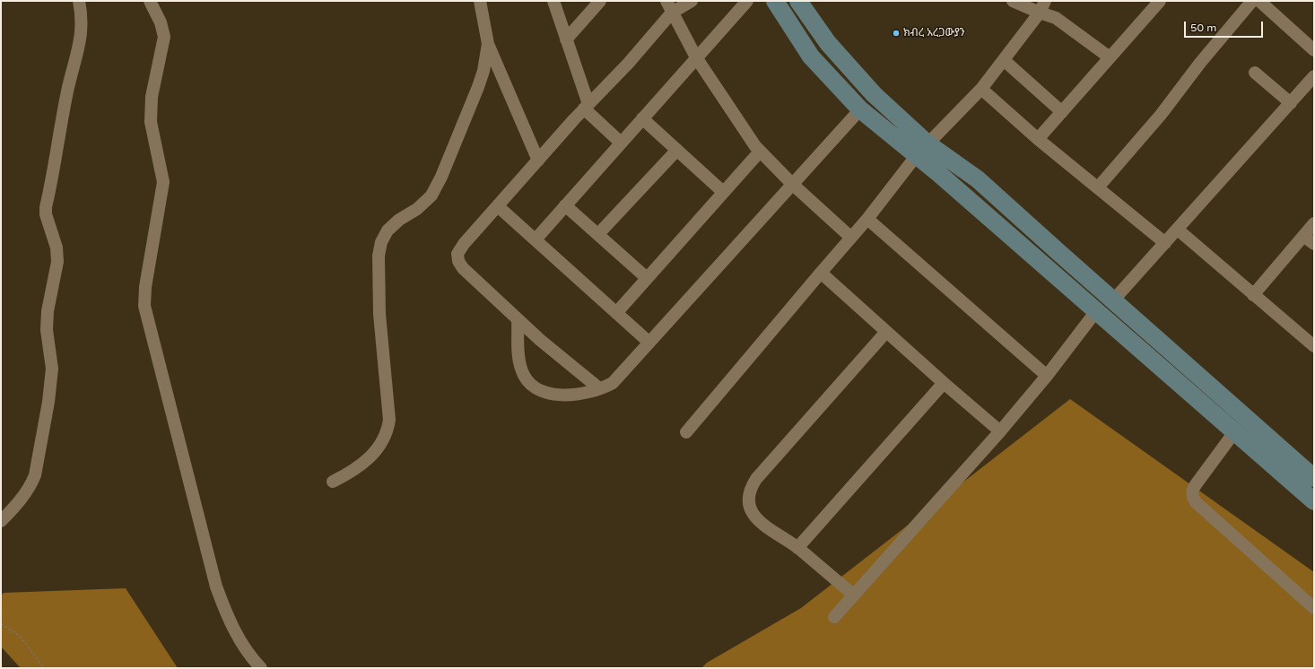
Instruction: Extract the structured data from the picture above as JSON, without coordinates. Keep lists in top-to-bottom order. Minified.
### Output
{"places":["ክብረ አረጋውያን"],"scale_bar":"50 m"}
